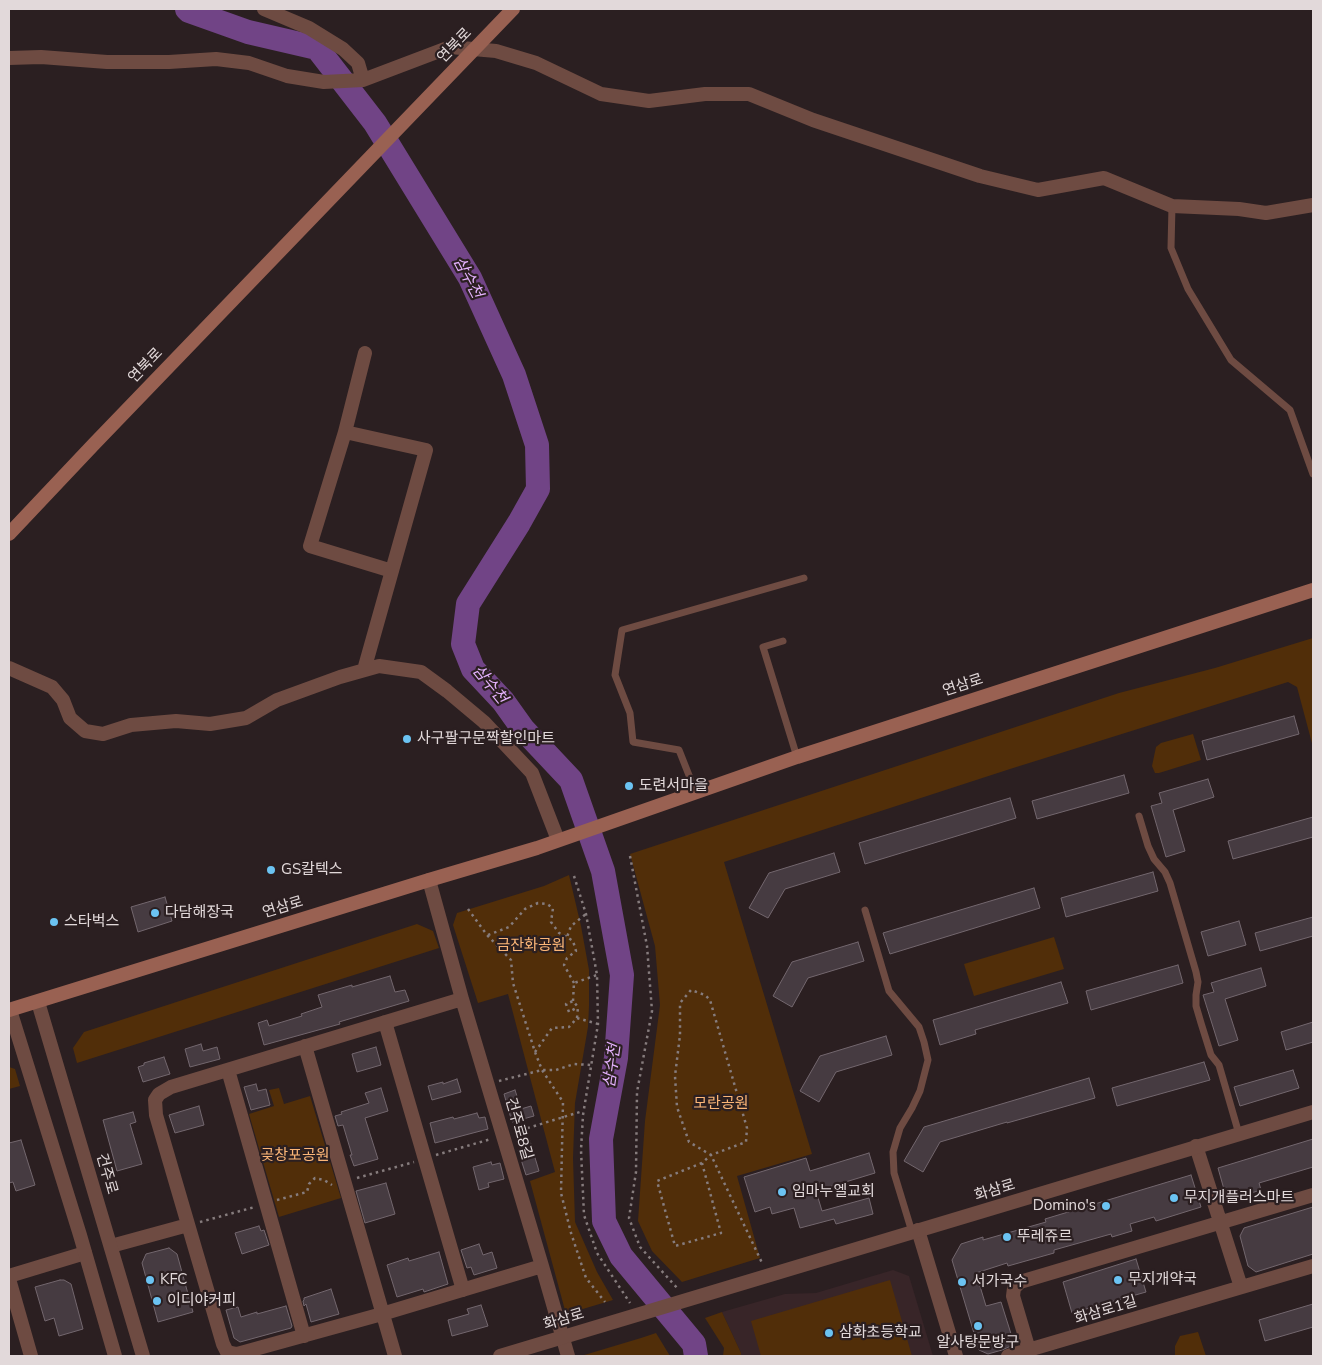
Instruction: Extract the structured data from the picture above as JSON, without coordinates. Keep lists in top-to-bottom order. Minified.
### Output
{"streets":{"main road":["연북로","연삼로"],"street":["건주로8길","건주로","화삼로","화삼로1길"]},"crossings":[["연삼로","건주로8길"],["연삼로","건주로"],["건주로8길","화삼로"]],"water":["삼수천"],"parks":["금잔화공원","모란공원","곶창포공원"],"places":["사구팔구문짝할인마트","도련서마을","GS칼텍스","다담해장국","스타벅스","임마누엘교회","무지개플러스마트","Domino's","뚜레쥬르","KFC","무지개약국","서가국수","이디야커피","알사탕문방구","삼화초등학교"]}
